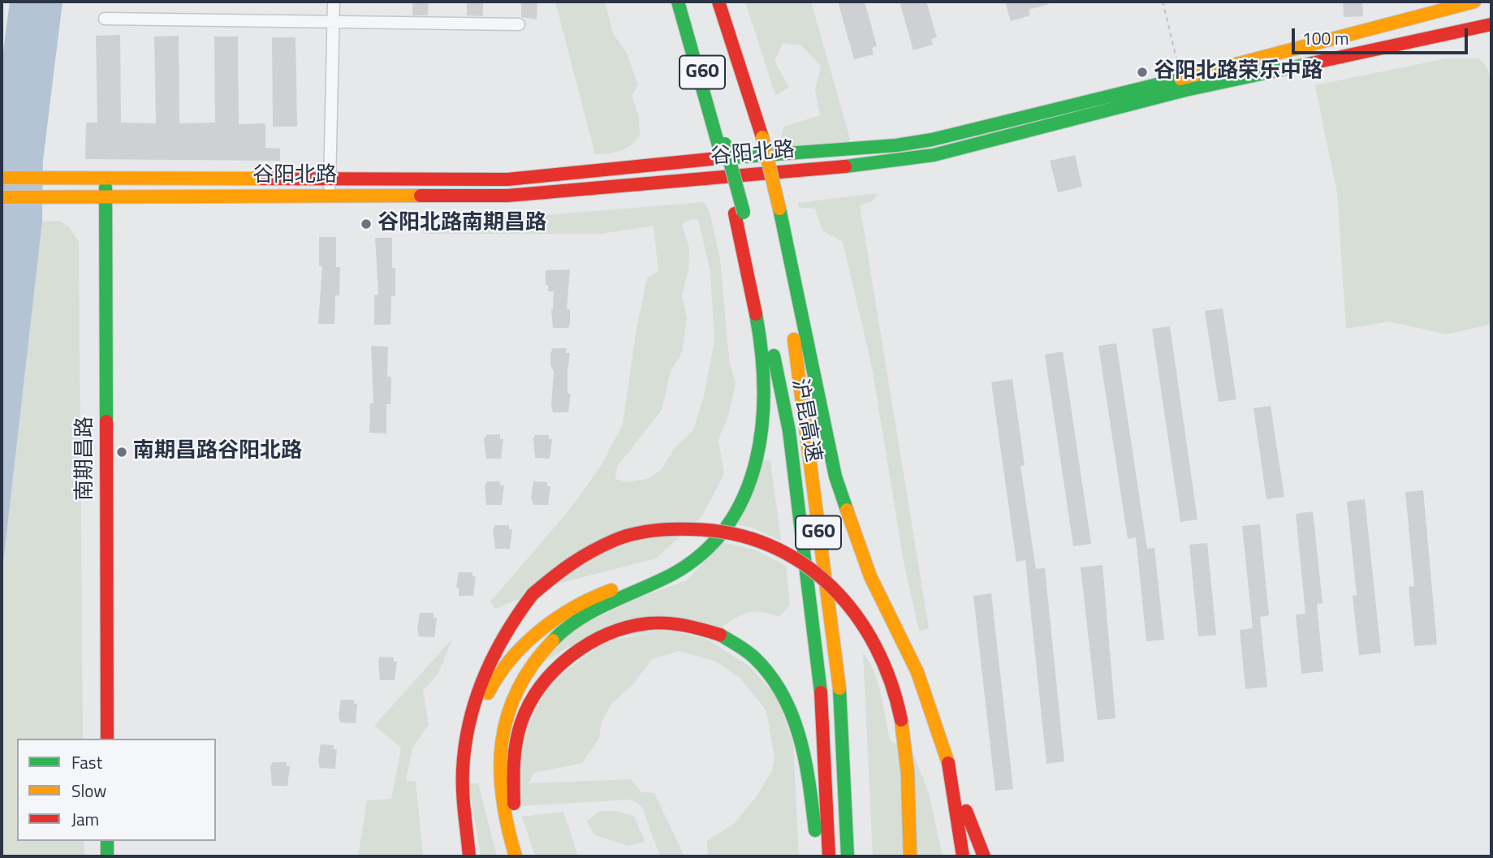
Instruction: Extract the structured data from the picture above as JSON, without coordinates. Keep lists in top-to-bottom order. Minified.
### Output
{"streets":{"main road":["G60","谷阳北路","沪昆高速","南期昌路"]},"crossings":[["谷阳北路","南期昌路"]],"places":["谷阳北路荣乐中路","谷阳北路南期昌路","南期昌路谷阳北路"],"legend":["Fast","Slow","Jam"],"scale_bar":"100 m"}
